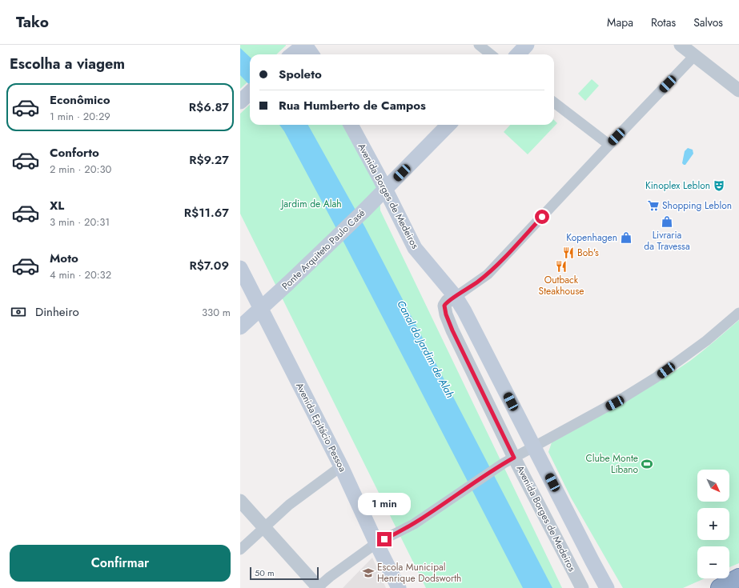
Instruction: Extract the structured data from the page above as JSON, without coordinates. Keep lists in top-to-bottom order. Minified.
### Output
{"streets":{"main road":["Avenida Borges de Medeiros","Ponte Arquiteto Paulo Casé","Avenida Epitácio Pessoa"]},"crossings":[["Avenida Borges de Medeiros","Ponte Arquiteto Paulo Casé"],["Ponte Arquiteto Paulo Casé","Avenida Epitácio Pessoa"]],"water":["Canal do Jardim de Alah"],"parks":["Jardim de Alah"],"places":{"theatre":["Kinoplex Leblon"],"supermarket":["Shopping Leblon"],"shop":["Livraria da Travessa","Kopenhagen"],"restaurant":["Bob's","Outback Steakhouse"],"sports":["Clube Monte Líbano"],"school or university":["Escola Municipal Henrique Dodsworth"]},"scale_bar":"50 m","north":"bottom right","page":{"header":"Tako","nav":["Mapa","Rotas","Salvos"],"heading":"Escolha a viagem","banner":["Spoleto","Rua Humberto de Campos"],"list":[{"name":"Econômico","note":"1 min · 20:29","value":"R$6.87"},{"name":"Conforto","note":"2 min · 20:30","value":"R$9.27"},{"name":"XL","note":"3 min · 20:31","value":"R$11.67"},{"name":"Moto","note":"4 min · 20:32","value":"R$7.09"}],"pay":["Dinheiro","330 m"],"map_buttons":["+","−"],"bubble":"1 min","buttons":"Confirmar","scale":"50 m"}}
